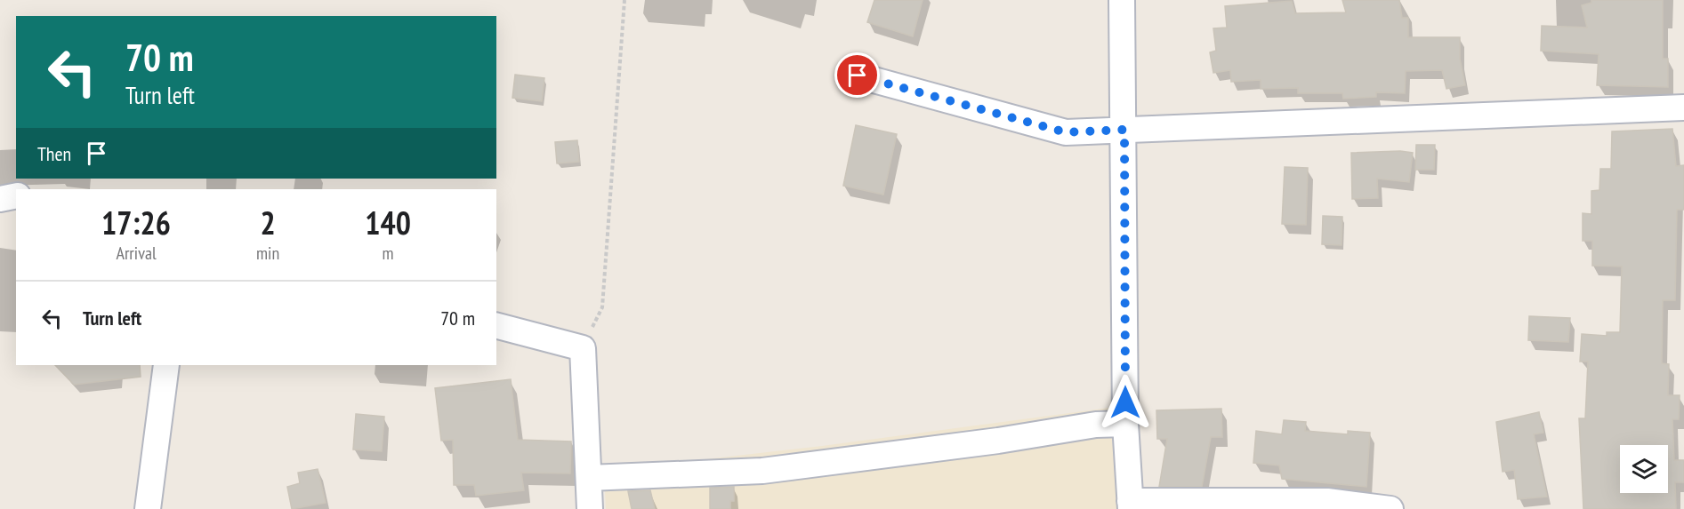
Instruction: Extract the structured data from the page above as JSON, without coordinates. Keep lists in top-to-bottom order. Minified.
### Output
{"page":{"turn":["70 m","Turn left"],"then":"Then","eta":["17:26","Arrival","2","min","140","m"],"list":[{"name":"Turn left","value":"70 m"}]}}
